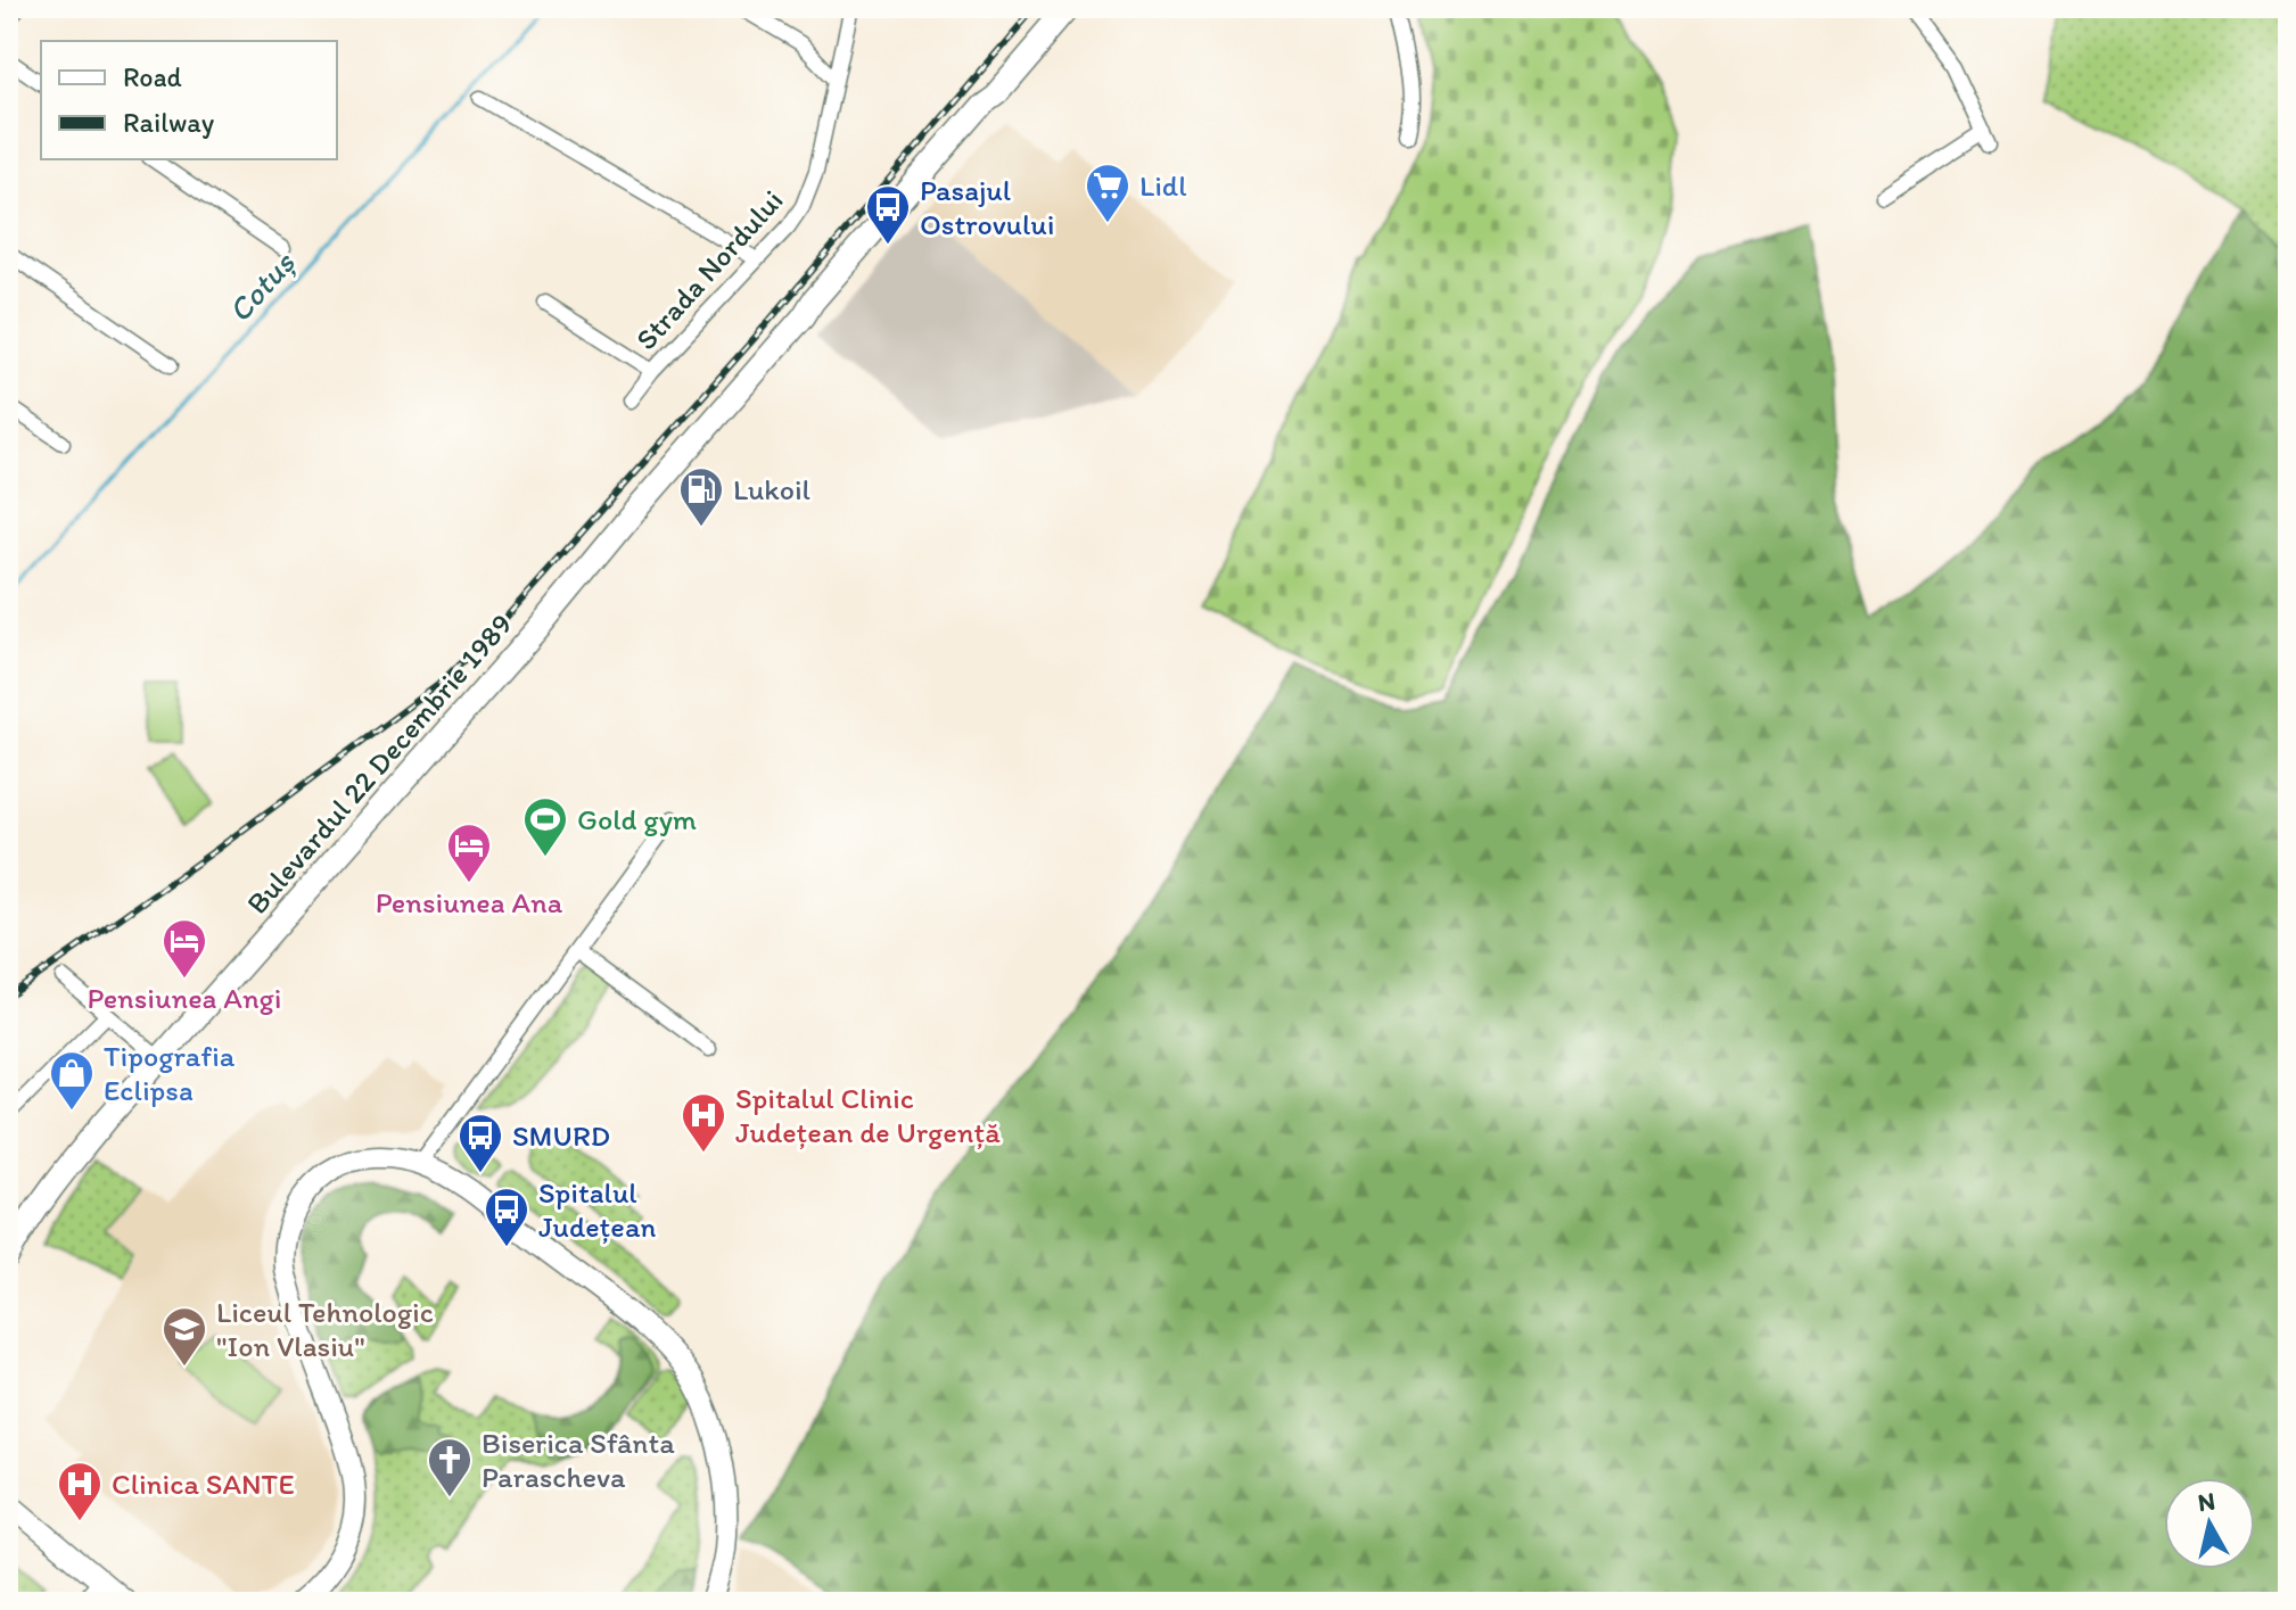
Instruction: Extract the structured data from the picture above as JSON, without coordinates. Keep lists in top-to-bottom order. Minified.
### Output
{"streets":{"main road":["Bulevardul 22 Decembrie 1989"],"street":["Strada Nordului"]},"water":["Cotuș"],"places":{"supermarket":["Lidl"],"bus stop":["Pasajul Ostrovului","SMURD","Spitalul Județean"],"fuel station":["Lukoil"],"sports":["Gold gym"],"hotel":["Pensiunea Ana","Pensiunea Angi"],"shop":["Tipografia Eclipsa"],"hospital":["Spitalul Clinic Județean de Urgență","Clinica SANTE"],"school or university":["Liceul Tehnologic \"Ion Vlasiu\""],"church":["Biserica Sfânta Parascheva"]},"legend":["Road","Railway"],"north":"top"}
